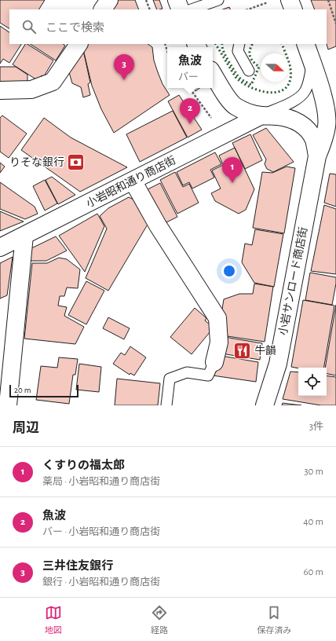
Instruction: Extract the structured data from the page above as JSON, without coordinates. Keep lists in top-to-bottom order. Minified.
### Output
{"streets":{"street":["小岩昭和通り商店街","小岩サンロード商店街"]},"places":{"bank":["りそな銀行"],"restaurant":["牛韻"]},"scale_bar":"20 m","north":"right","page":{"search":"ここで検索","popup":["魚波","バー"],"pins":["3","2","1"],"scale":"20 m","heading":["周辺","3件"],"list":[{"mark":"1","name":"くすりの福太郎","note":"薬局 · 小岩昭和通り商店街","value":"30 m"},{"mark":"2","name":"魚波","note":"バー · 小岩昭和通り商店街","value":"40 m"},{"mark":"3","name":"三井住友銀行","note":"銀行 · 小岩昭和通り商店街","value":"60 m"}],"nav":["地図","経路","保存済み"]}}
